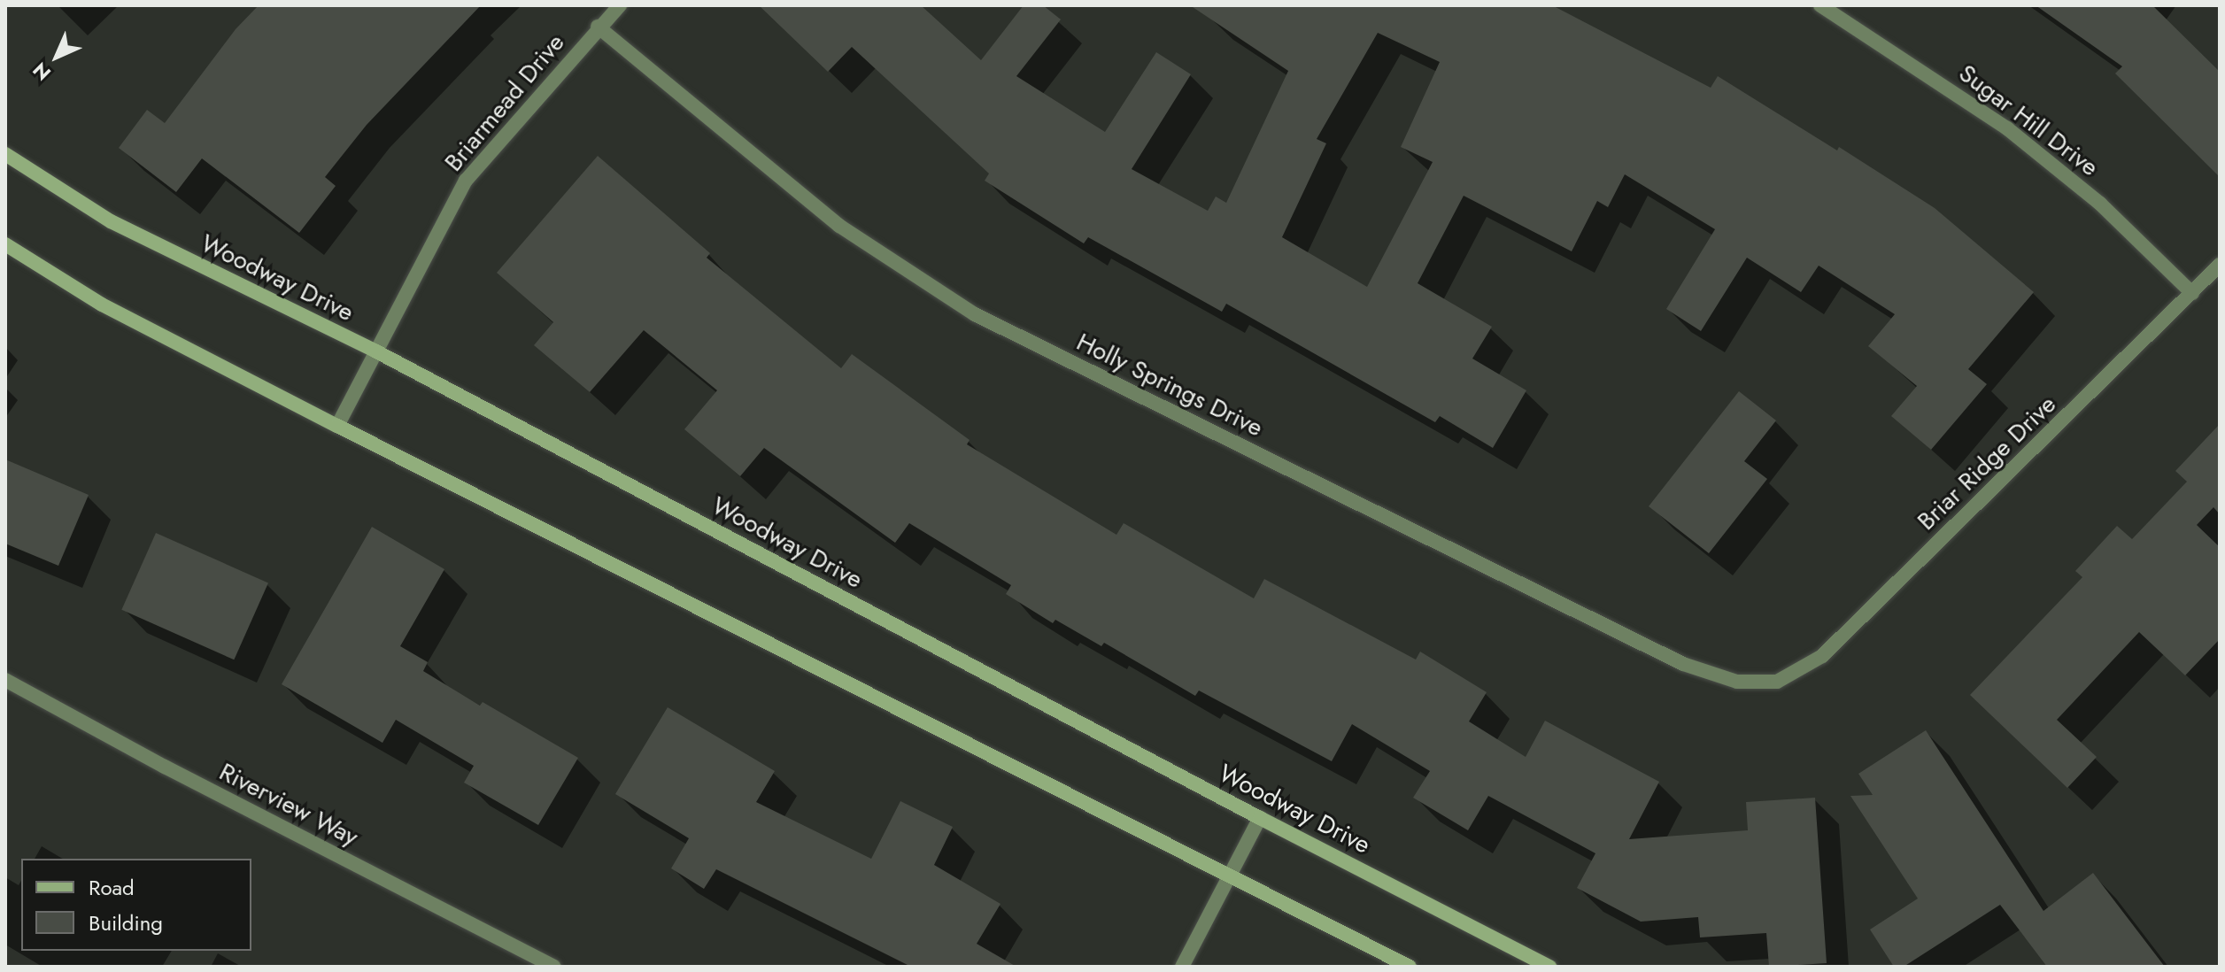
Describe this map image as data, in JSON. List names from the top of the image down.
{
  "streets": {
    "main road": ["Woodway Drive"],
    "street": [
      "Briarmead Drive",
      "Sugar Hill Drive",
      "Holly Springs Drive",
      "Briar Ridge Drive",
      "Riverview Way"
    ]
  },
  "crossings": [
    ["Briarmead Drive", "Woodway Drive"],
    ["Briarmead Drive", "Holly Springs Drive"],
    ["Sugar Hill Drive", "Briar Ridge Drive"],
    ["Holly Springs Drive", "Briar Ridge Drive"]
  ],
  "legend": ["Road", "Building"],
  "north": "bottom left"
}
